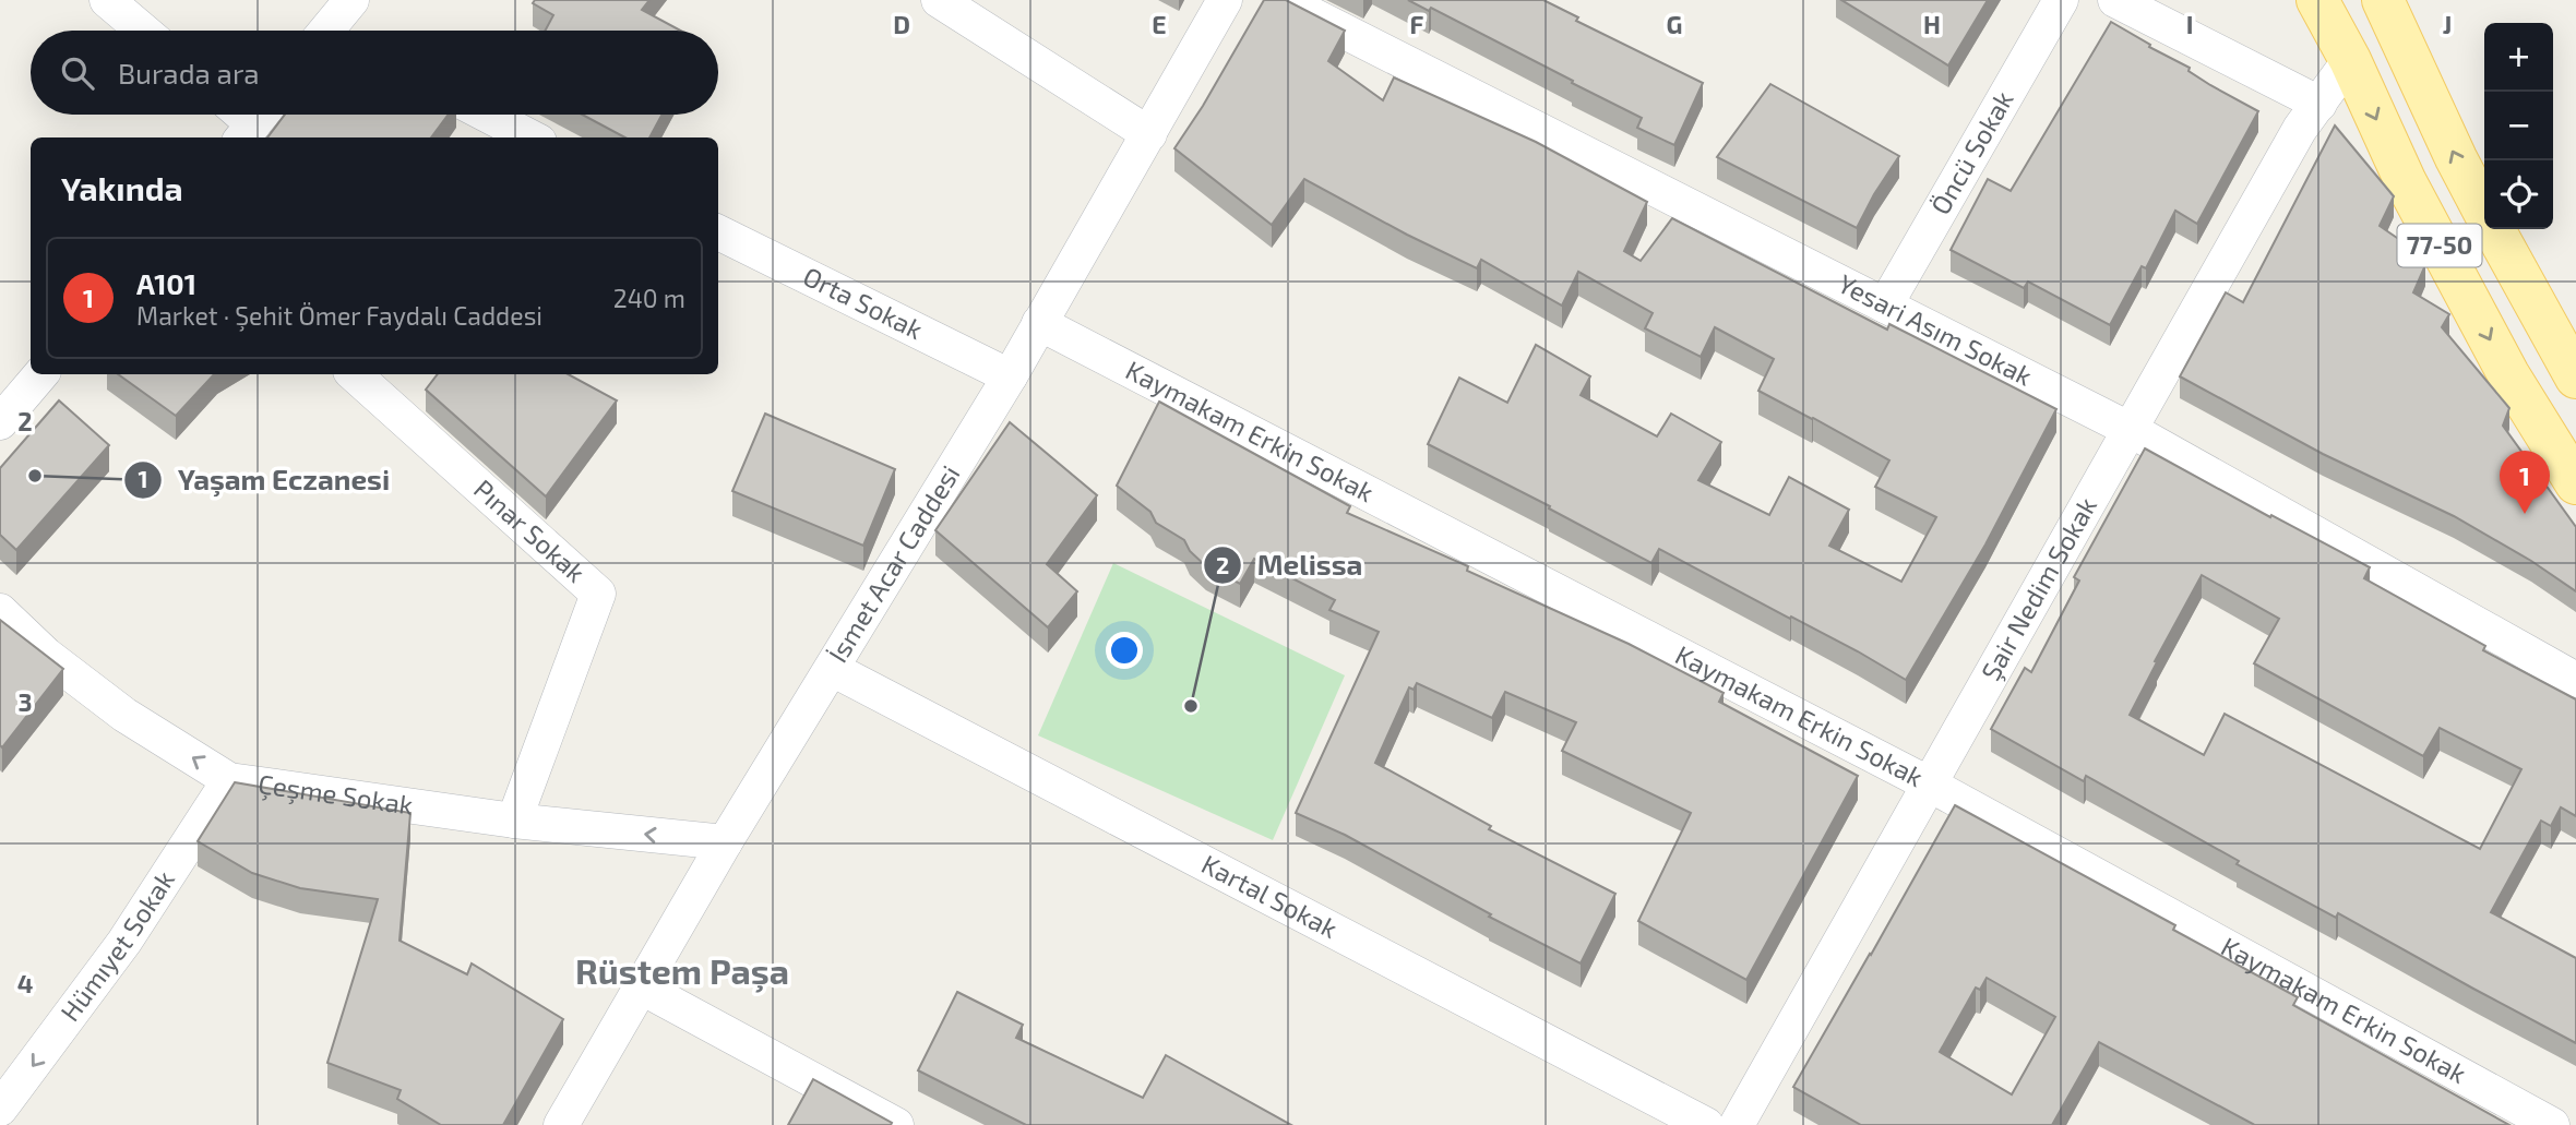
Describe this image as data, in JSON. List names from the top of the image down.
{
  "streets": {
    "main road": ["77-50"],
    "street": [
      "Öncü Sokak",
      "Orta Sokak",
      "Yesari Asım Sokak",
      "Kaymakam Erkin Sokak",
      "Pınar Sokak",
      "İsmet Acar Caddesi",
      "Şair Nedim Sokak",
      "Çeşme Sokak",
      "Kartal Sokak",
      "Hümıyet Sokak"
    ]
  },
  "crossings": [
    ["Öncü Sokak", "Yesari Asım Sokak"],
    ["77-50", "Şair Nedim Sokak"],
    ["Orta Sokak", "İsmet Acar Caddesi"],
    ["Yesari Asım Sokak", "Şair Nedim Sokak"],
    ["Kaymakam Erkin Sokak", "İsmet Acar Caddesi"],
    ["Kaymakam Erkin Sokak", "Şair Nedim Sokak"],
    ["Pınar Sokak", "Çeşme Sokak"],
    ["İsmet Acar Caddesi", "Çeşme Sokak"],
    ["İsmet Acar Caddesi", "Kartal Sokak"],
    ["Çeşme Sokak", "Hümıyet Sokak"]
  ],
  "one_way": ["Çeşme Sokak", "Hümıyet Sokak"],
  "districts": ["Rüstem Paşa"],
  "places": ["Yaşam Eczanesi", "Melissa"],
  "page": {
    "map_buttons": ["+", "−"],
    "search": "Burada ara",
    "heading": "Yakında",
    "list": [
      {
        "mark": "1",
        "name": "A101",
        "note": "Market · Şehit Ömer Faydalı Caddesi",
        "value": "240 m"
      }
    ],
    "pins": "1"
  },
  "grid": {
    "columns": [
      "D",
      "E",
      "F",
      "G",
      "H",
      "I",
      "J"
    ],
    "rows": ["2", "3", "4"]
  }
}
